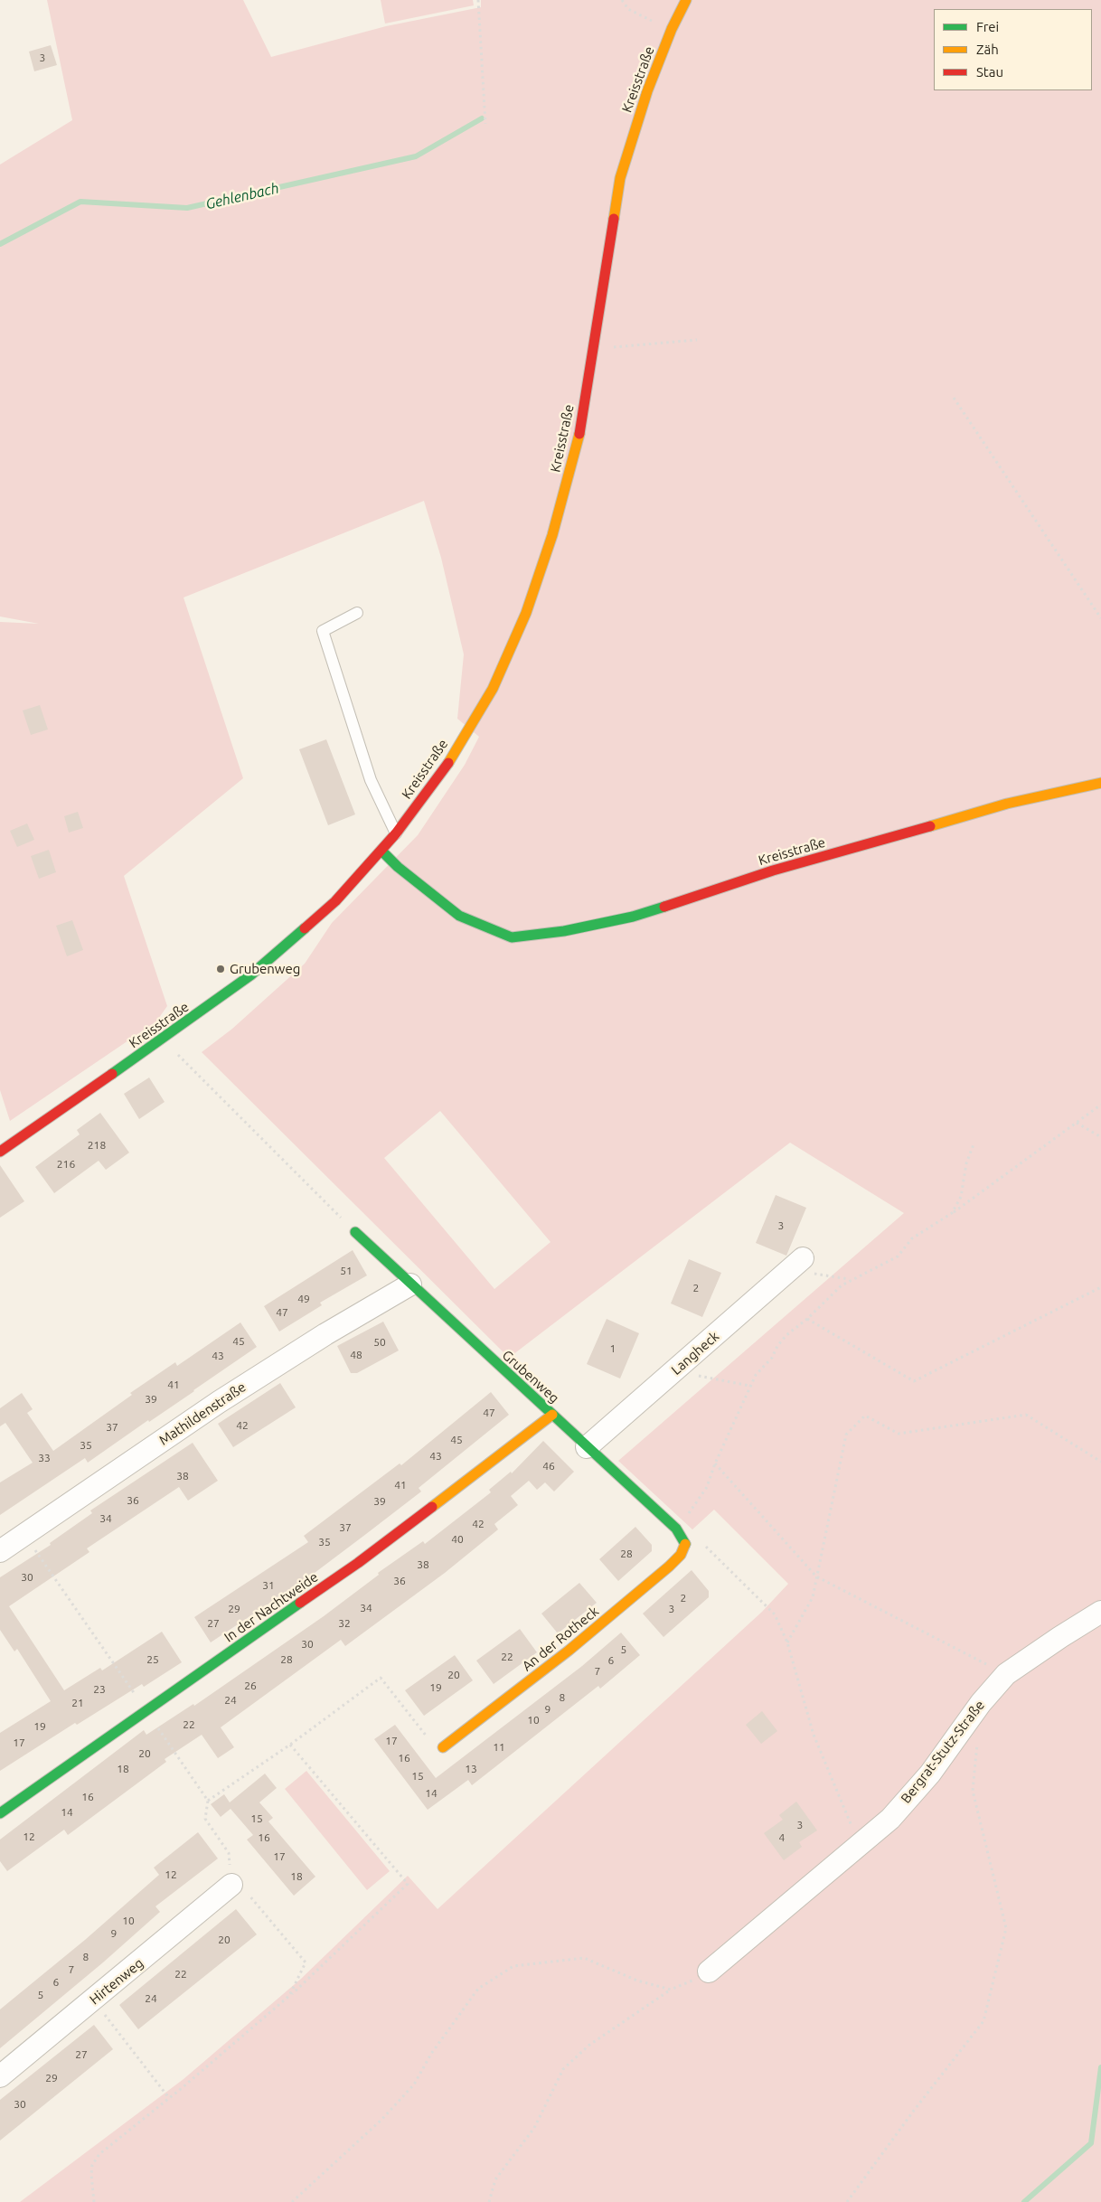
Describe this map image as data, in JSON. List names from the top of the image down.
{
  "streets": {
    "street": [
      "Kreisstraße",
      "Langheck",
      "Grubenweg",
      "Mathildenstraße",
      "In der Nachtweide",
      "An der Rotheck",
      "Bergrat-Stutz-Straße",
      "Hirtenweg"
    ]
  },
  "crossings": [
    ["Langheck", "Grubenweg"],
    ["Grubenweg", "Mathildenstraße"],
    ["Grubenweg", "In der Nachtweide"],
    ["Grubenweg", "An der Rotheck"]
  ],
  "water": ["Gehlenbach"],
  "places": ["Grubenweg"],
  "house_numbers": [
    "3",
    "218",
    "216",
    "3",
    "51",
    "2",
    "49",
    "47",
    "45",
    "50",
    "1",
    "48",
    "43",
    "41",
    "39",
    "47",
    "42",
    "37",
    "45",
    "35",
    "43",
    "33",
    "46",
    "38",
    "41",
    "36",
    "39",
    "34",
    "42",
    "37",
    "40",
    "35",
    "28",
    "38",
    "30",
    "36",
    "31",
    "2",
    "34",
    "29",
    "3",
    "27",
    "32",
    "30",
    "5",
    "22",
    "25",
    "28",
    "6",
    "7",
    "20",
    "26",
    "19",
    "23",
    "8",
    "24",
    "21",
    "9",
    "10",
    "22",
    "19",
    "17",
    "17",
    "11",
    "20",
    "16",
    "18",
    "13",
    "15",
    "14",
    "16",
    "14",
    "15",
    "3",
    "12",
    "16",
    "4",
    "17",
    "12",
    "18",
    "10",
    "9",
    "20",
    "8",
    "7",
    "22",
    "6",
    "5",
    "24",
    "27",
    "29",
    "30"
  ],
  "legend": ["Frei", "Zäh", "Stau"]
}
